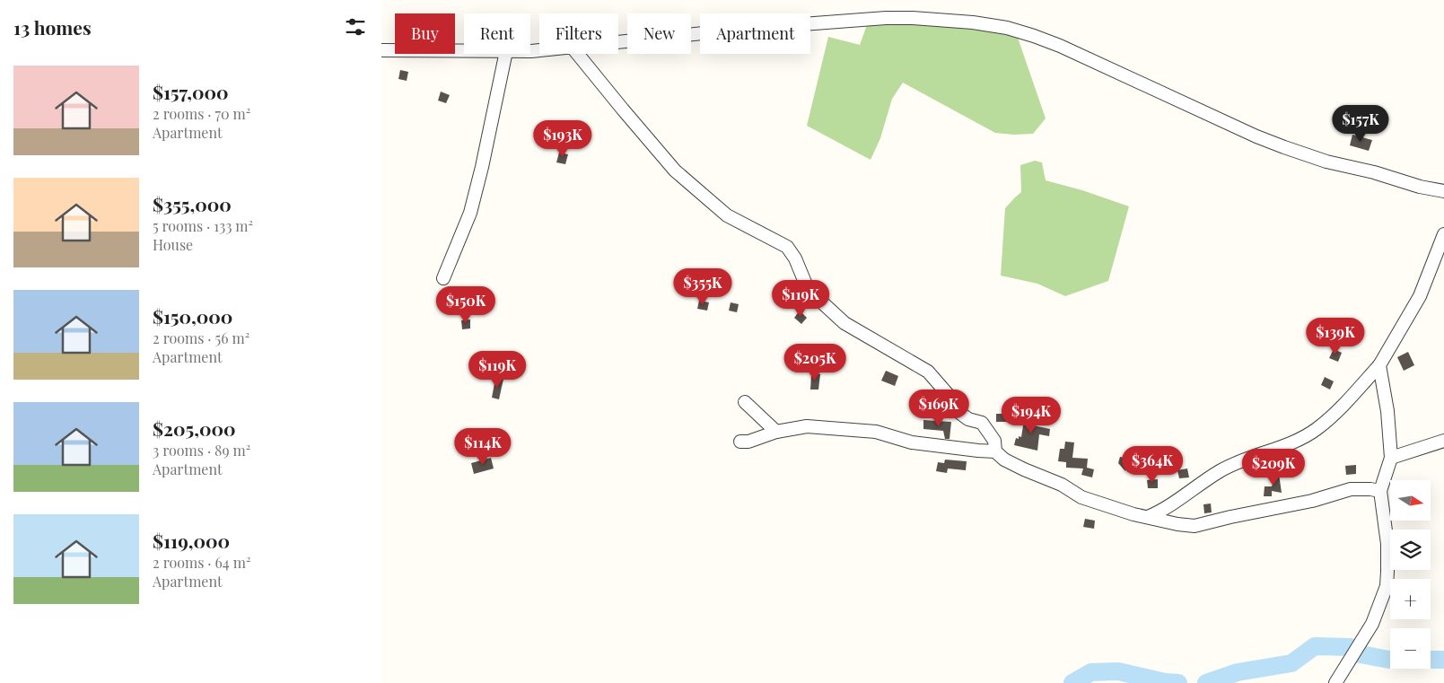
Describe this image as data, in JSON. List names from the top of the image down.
{
  "north": "right",
  "page": {
    "heading": "13 homes",
    "chip": [
      "Buy",
      "Rent",
      "Filters",
      "New",
      "Apartment"
    ],
    "list": [
      {
        "name": "$157,000",
        "note": "2 rooms · 70 m² · Apartment"
      },
      {
        "name": "$355,000",
        "note": "5 rooms · 133 m² · House"
      },
      {
        "name": "$150,000",
        "note": "2 rooms · 56 m² · Apartment"
      },
      {
        "name": "$205,000",
        "note": "3 rooms · 89 m² · Apartment"
      },
      {
        "name": "$119,000",
        "note": "2 rooms · 64 m² · Apartment"
      }
    ],
    "price": [
      "$157K",
      "$193K",
      "$355K",
      "$119K",
      "$150K",
      "$139K",
      "$205K",
      "$119K",
      "$169K",
      "$194K",
      "$114K",
      "$364K",
      "$209K"
    ],
    "map_buttons": ["+", "−"]
  }
}
